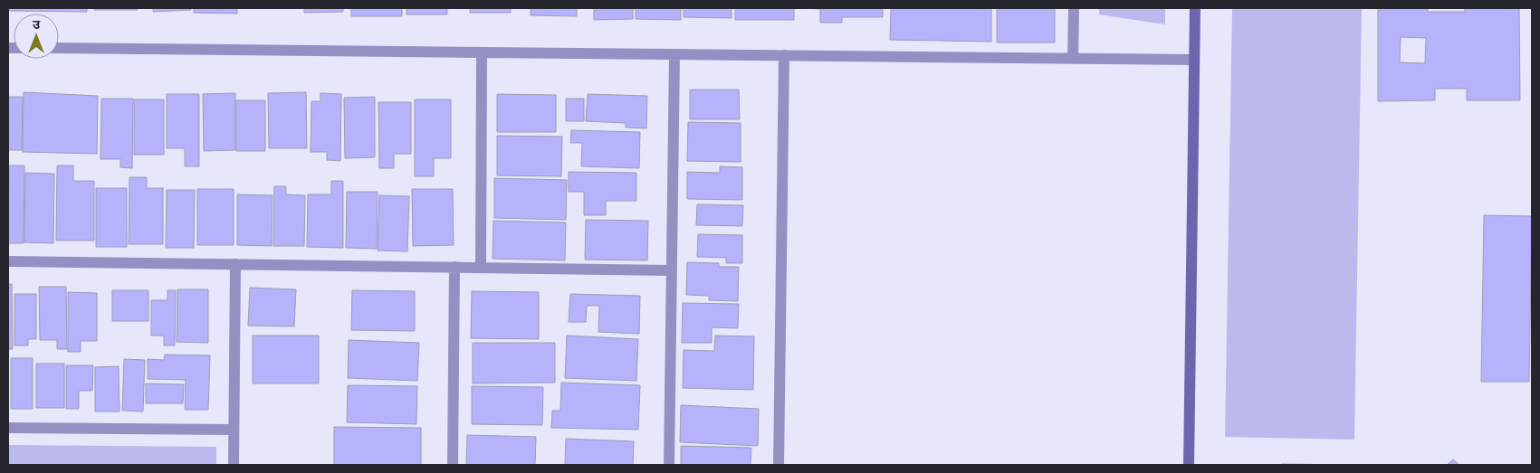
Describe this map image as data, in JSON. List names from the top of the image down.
{
  "north": "top"
}
